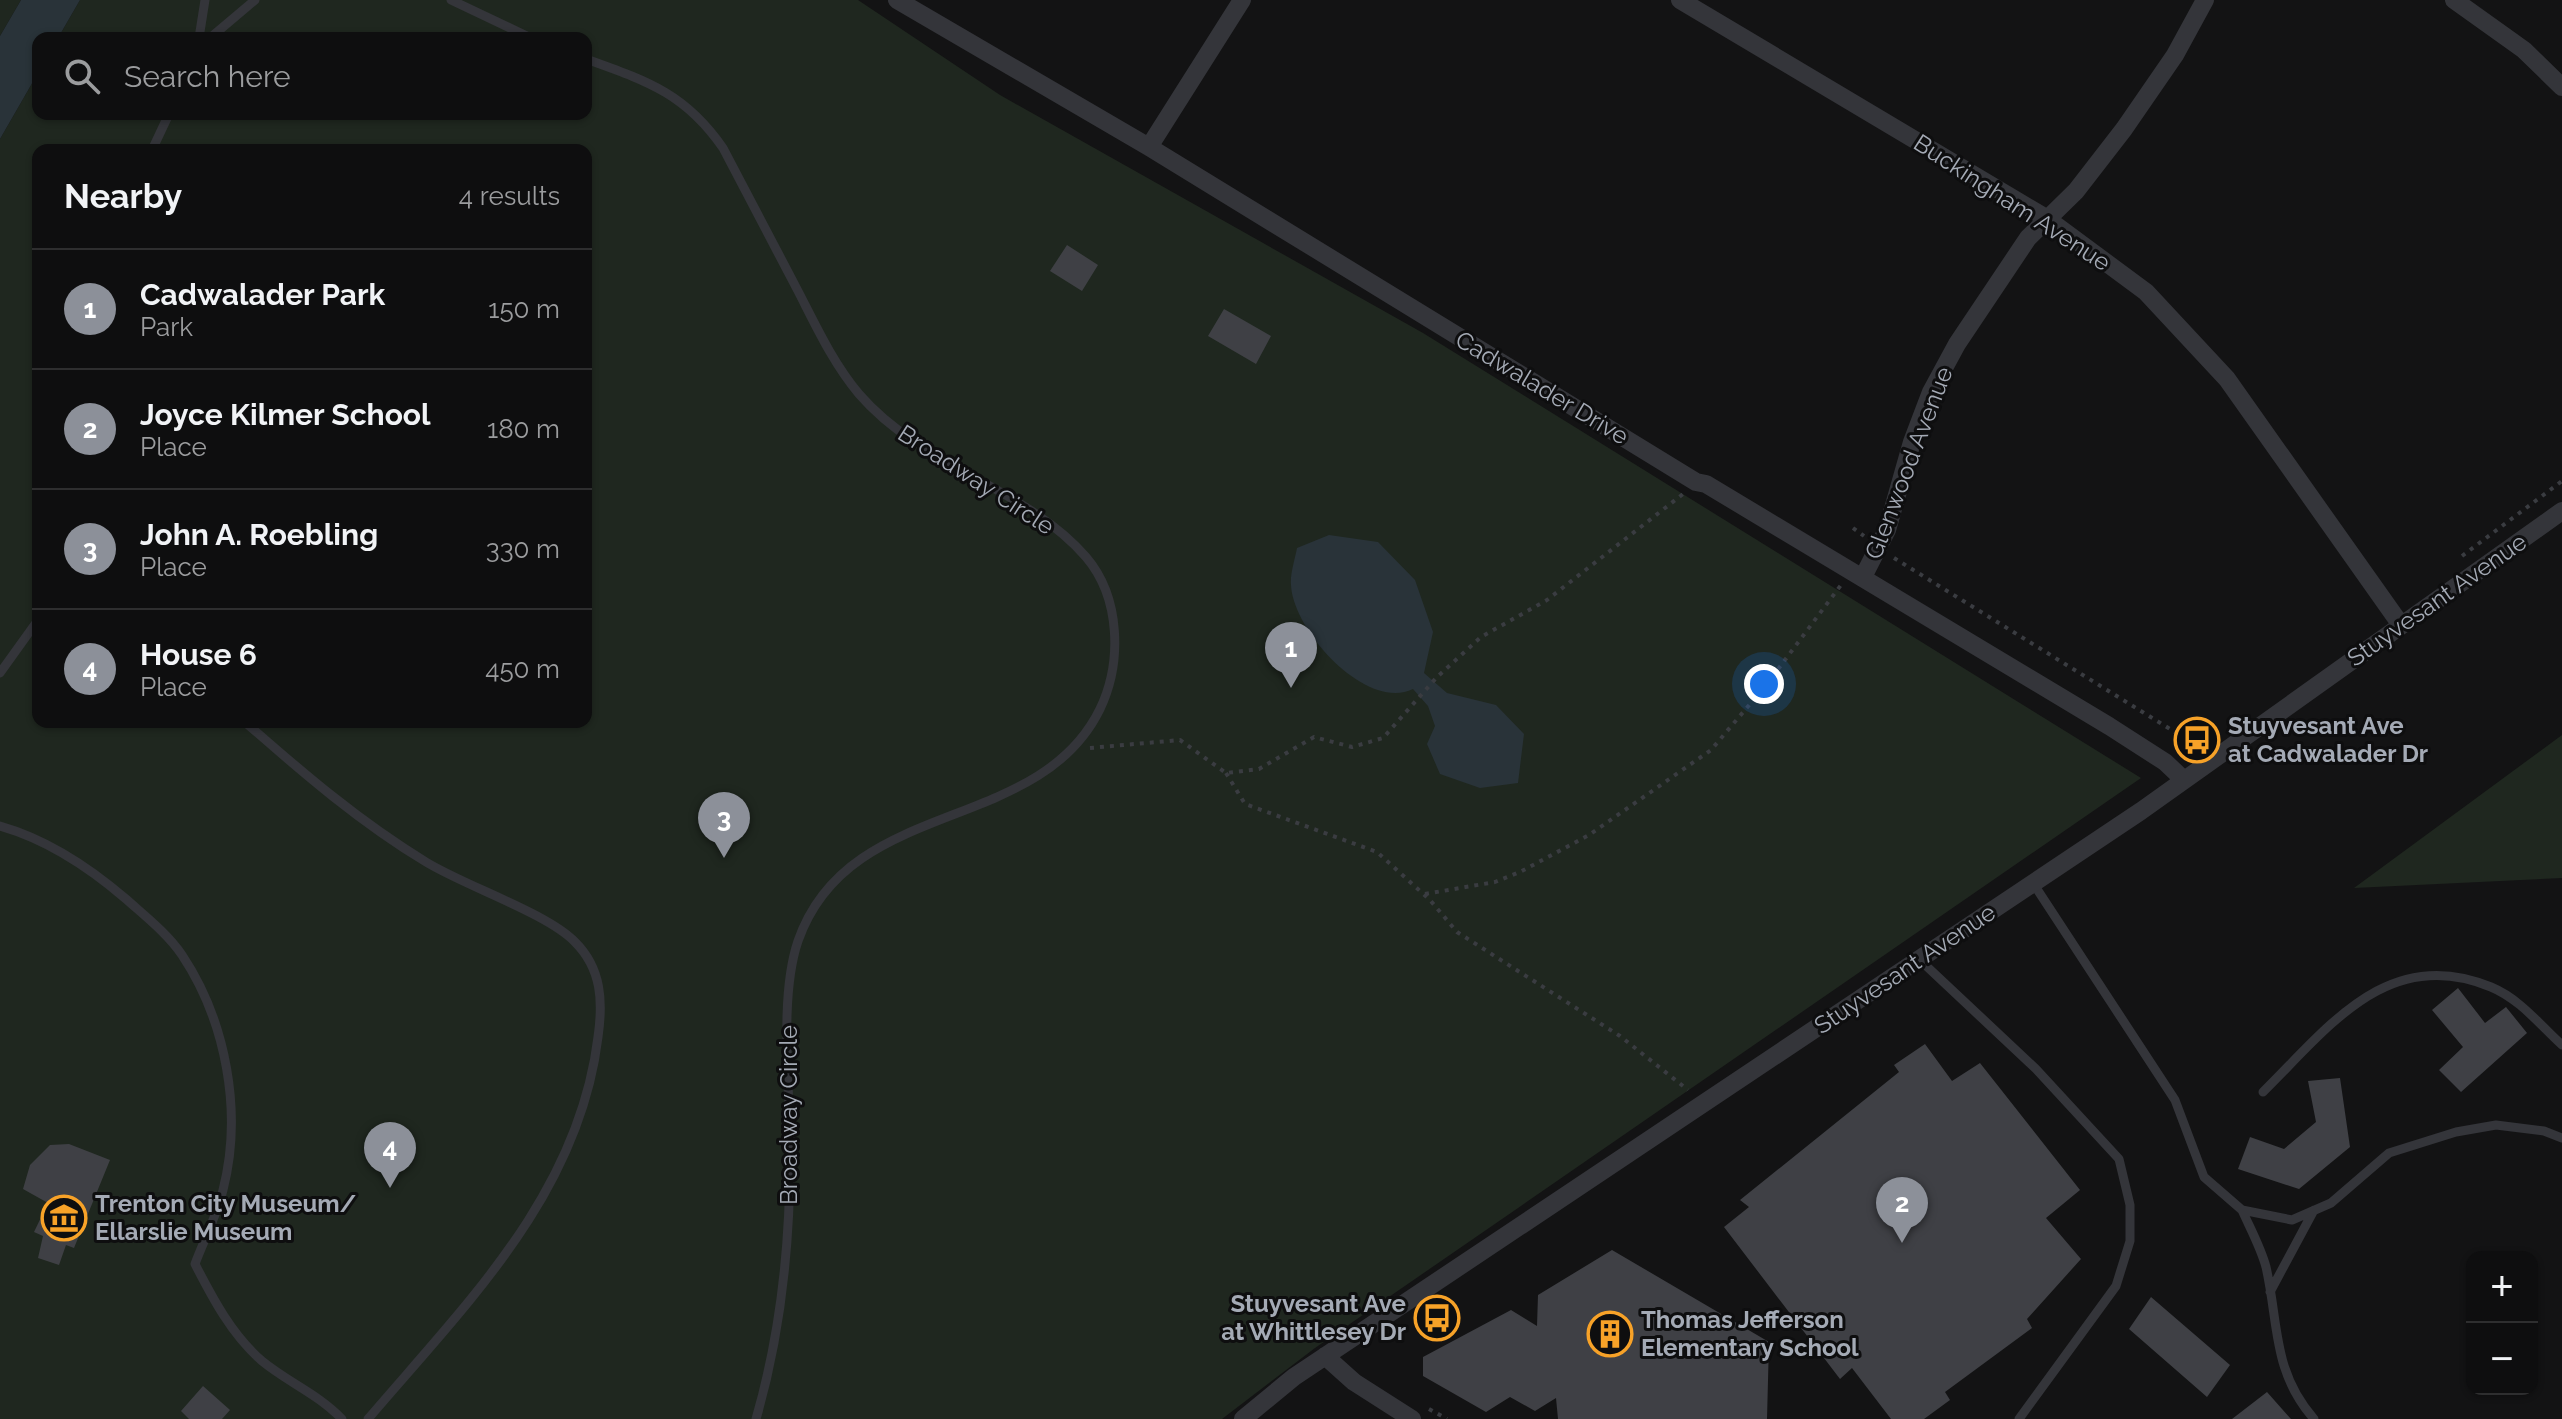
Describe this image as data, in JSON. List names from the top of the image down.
{
  "streets": {
    "street": [
      "Buckingham Avenue",
      "Cadwalader Drive",
      "Glenwood Avenue",
      "Stuyvesant Avenue"
    ],
    "lane": ["Broadway Circle"]
  },
  "crossings": [
    ["Buckingham Avenue", "Glenwood Avenue"],
    ["Buckingham Avenue", "Stuyvesant Avenue"],
    ["Cadwalader Drive", "Glenwood Avenue"],
    ["Cadwalader Drive", "Stuyvesant Avenue"]
  ],
  "places": {
    "bus stop": ["Stuyvesant Ave at Cadwalader Dr", "Stuyvesant Ave at Whittlesey Dr"],
    "museum": ["Trenton City Museum/ Ellarslie Museum"],
    "building": ["Thomas Jefferson Elementary School"]
  },
  "page": {
    "search": "Search here",
    "heading": ["Nearby", "4 results"],
    "list": [
      {
        "mark": "1",
        "name": "Cadwalader Park",
        "note": "Park",
        "value": "150 m"
      },
      {
        "mark": "2",
        "name": "Joyce Kilmer School",
        "note": "Place",
        "value": "180 m"
      },
      {
        "mark": "3",
        "name": "John A. Roebling",
        "note": "Place",
        "value": "330 m"
      },
      {
        "mark": "4",
        "name": "House 6",
        "note": "Place",
        "value": "450 m"
      }
    ],
    "pins": [
      "1",
      "3",
      "4",
      "2"
    ],
    "map_buttons": ["+", "−"]
  }
}
